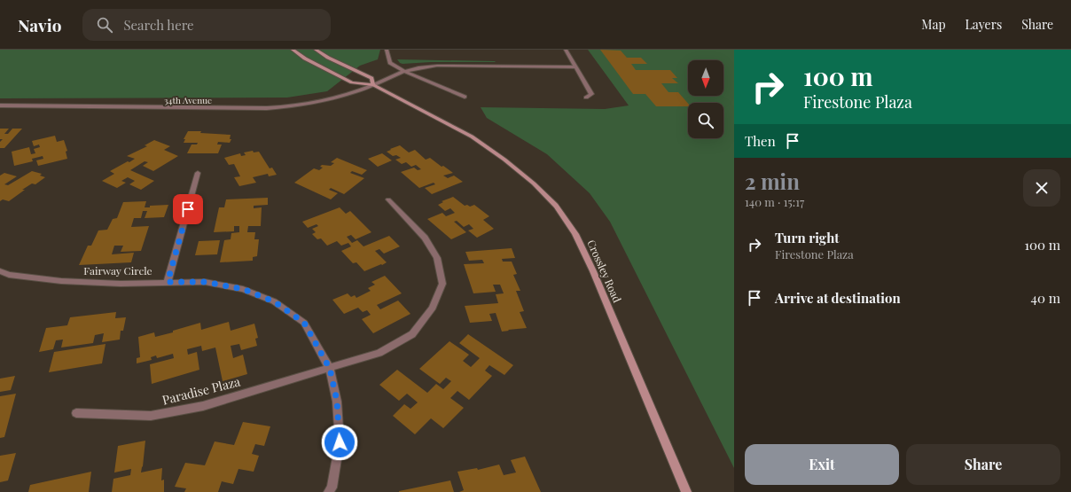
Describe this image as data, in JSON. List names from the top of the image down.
{
  "streets": {
    "street": [
      "34th Avenue",
      "Fairway Circle",
      "Crossley Road",
      "Paradise Plaza"
    ]
  },
  "crossings": [
    ["34th Avenue", "Crossley Road"],
    ["Fairway Circle", "Paradise Plaza"]
  ],
  "north": "bottom",
  "page": {
    "header": "Navio",
    "search": "Search here",
    "nav": ["Map", "Layers", "Share"],
    "turn": ["100 m", "Firestone Plaza"],
    "then": "Then",
    "heading": ["2 min", "140 m · 15:17"],
    "list": [
      {
        "name": "Turn right",
        "note": "Firestone Plaza",
        "value": "100 m"
      },
      {
        "name": "Arrive at destination",
        "value": "40 m"
      }
    ],
    "buttons": ["Exit", "Share"]
  }
}
